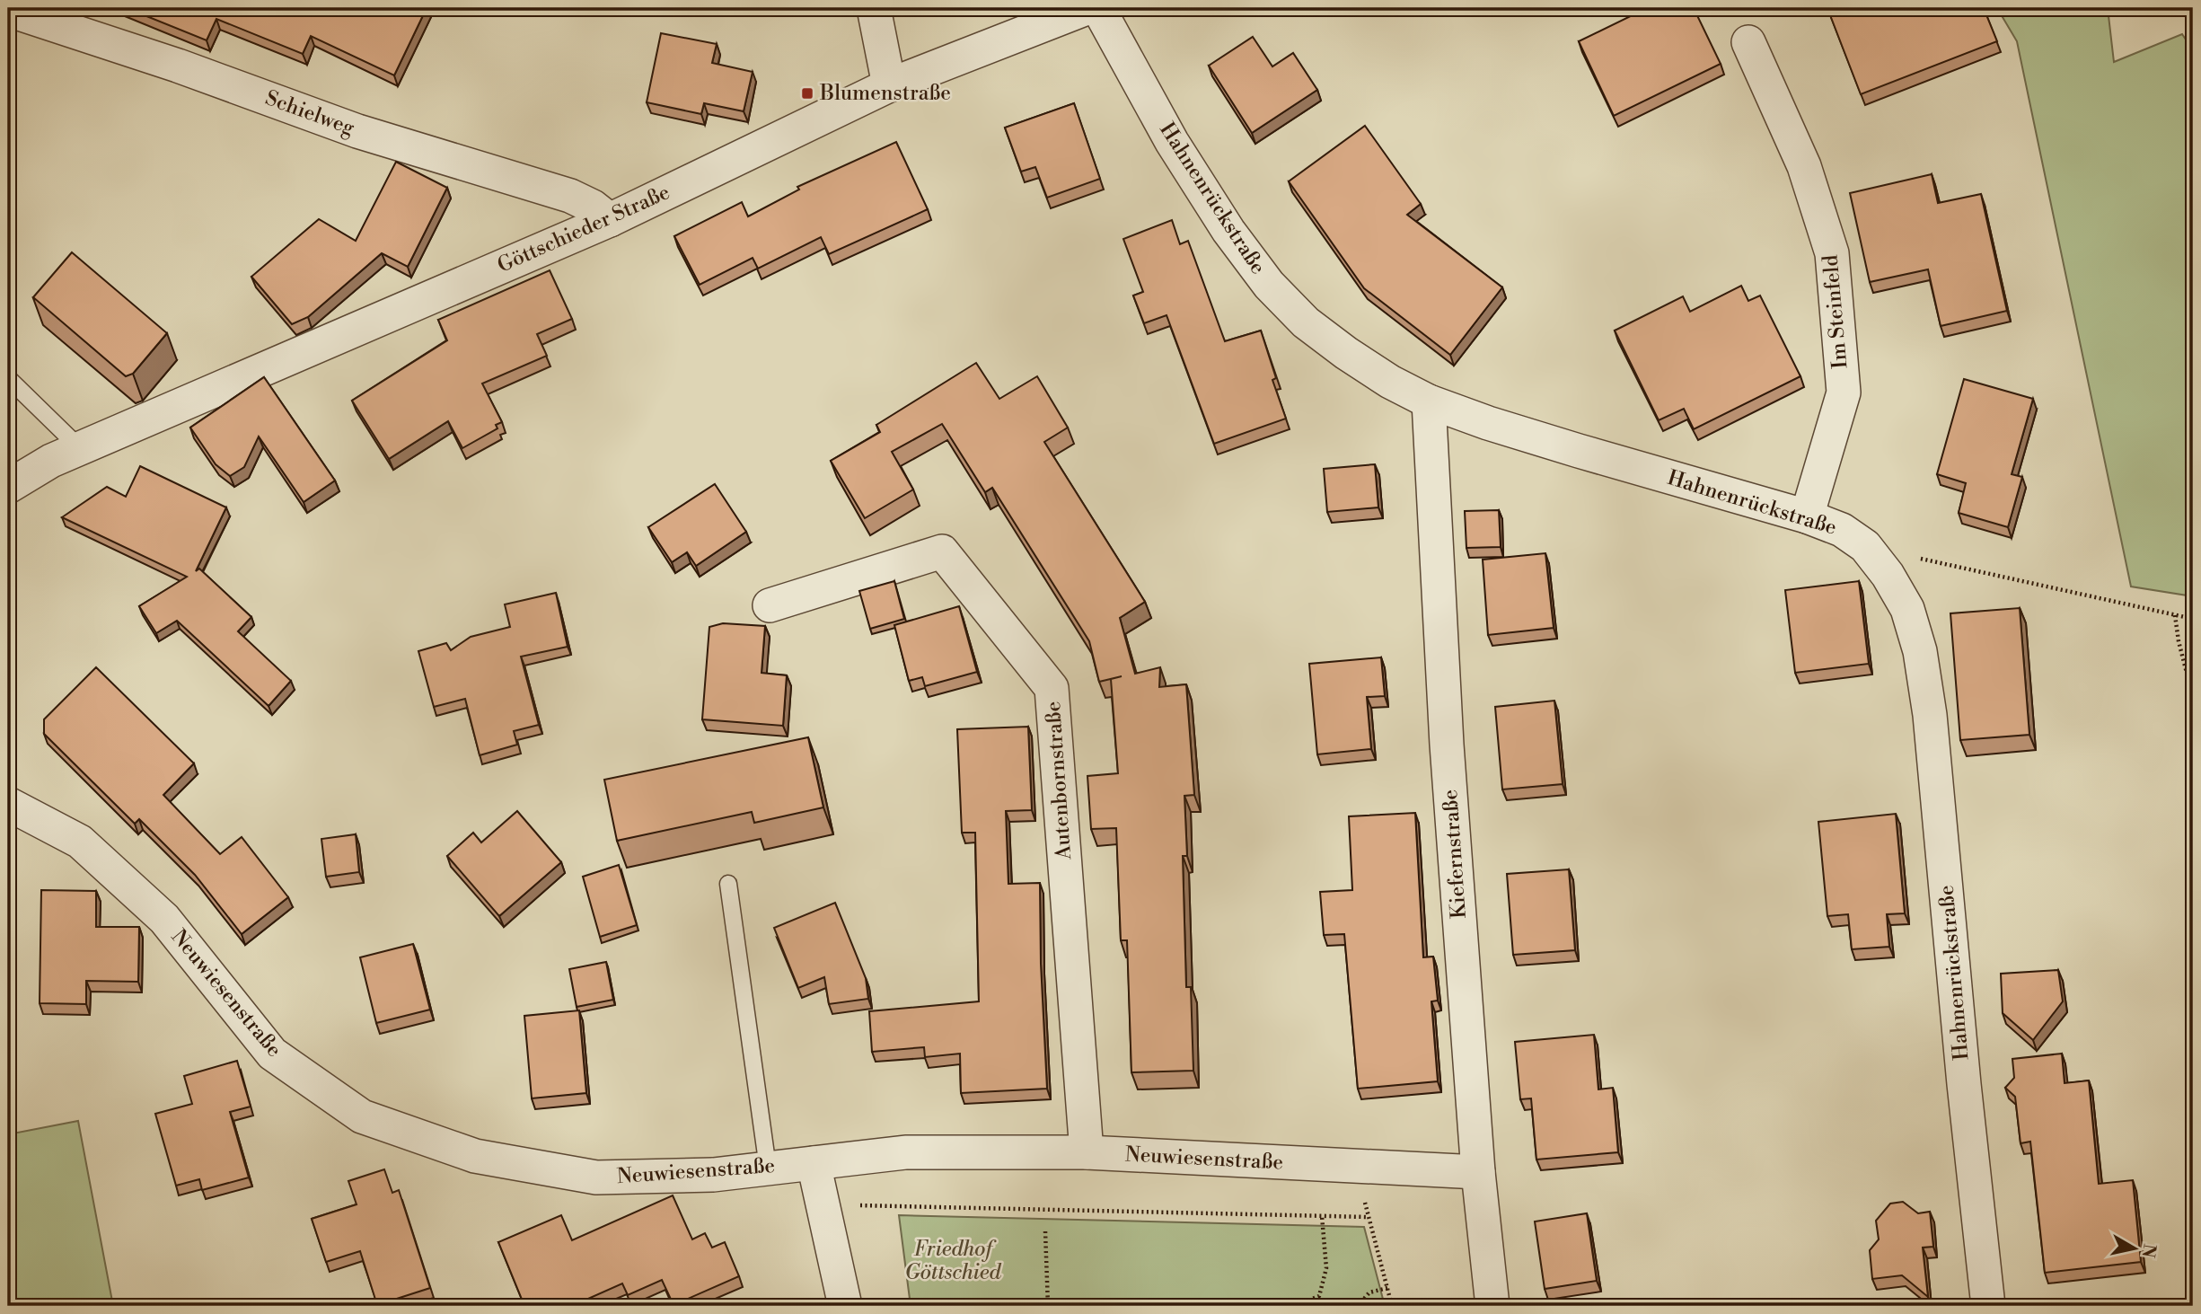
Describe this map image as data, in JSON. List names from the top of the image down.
{
  "streets": {
    "street": [
      "Schielweg",
      "Hahnenrückstraße",
      "Göttschieder Straße",
      "Im Steinfeld",
      "Autenbornstraße",
      "Kiefernstraße",
      "Neuwiesenstraße"
    ]
  },
  "crossings": [
    ["Schielweg", "Göttschieder Straße"],
    ["Hahnenrückstraße", "Im Steinfeld"],
    ["Hahnenrückstraße", "Kiefernstraße"],
    ["Autenbornstraße", "Neuwiesenstraße"],
    ["Kiefernstraße", "Neuwiesenstraße"]
  ],
  "parks": ["Friedhof Göttschied"],
  "places": {
    "transit": ["Blumenstraße"]
  },
  "north": "right"
}
